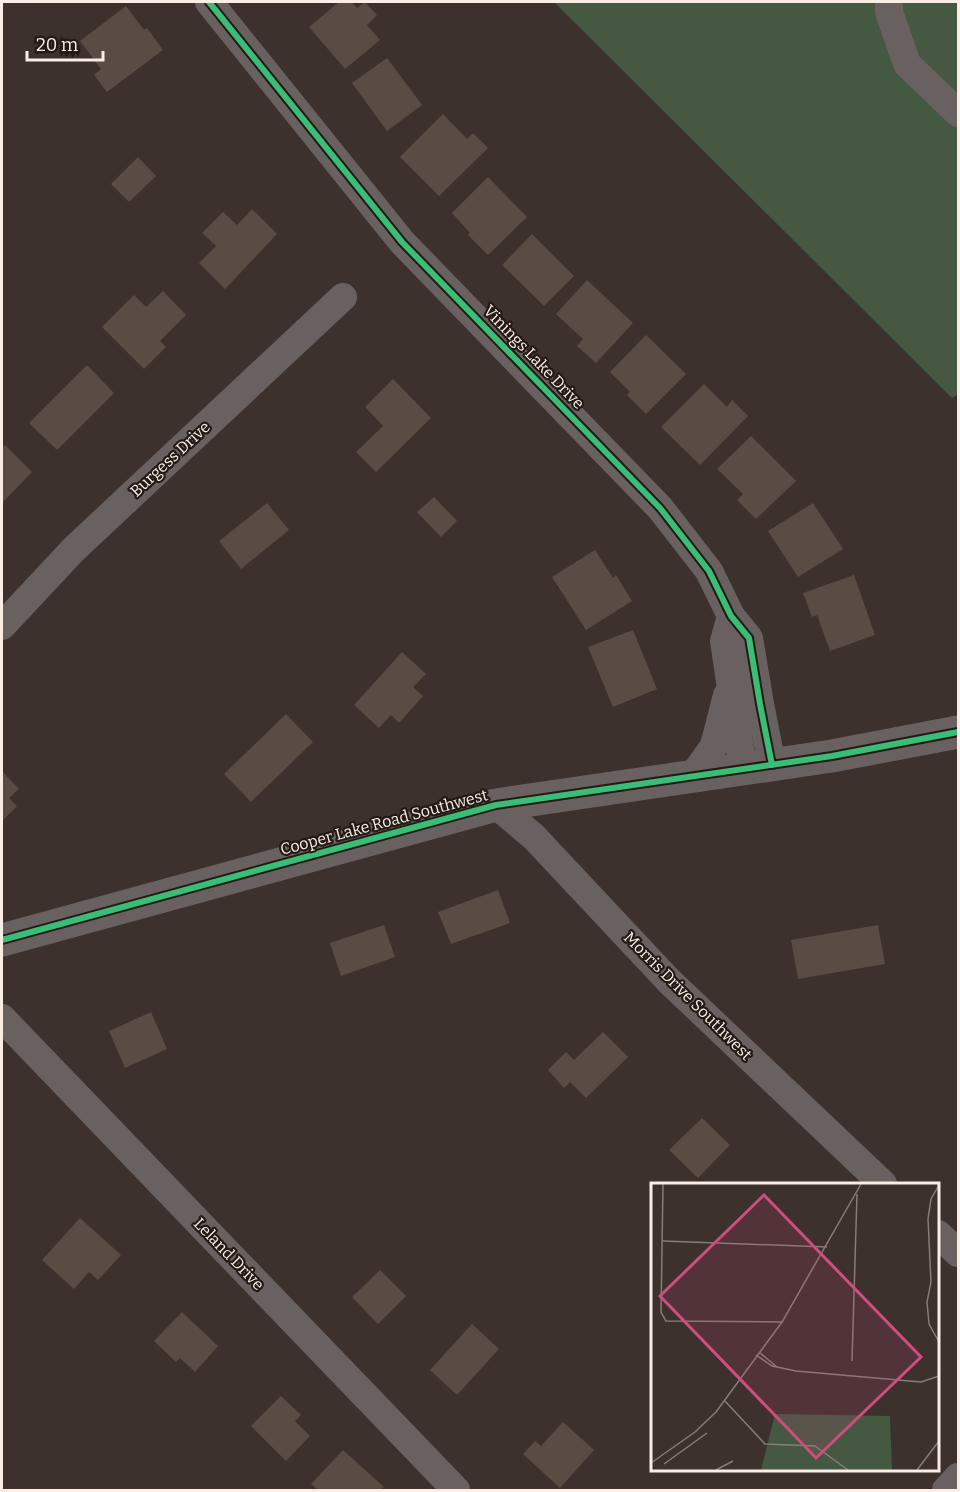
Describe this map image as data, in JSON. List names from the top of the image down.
{
  "streets": {
    "street": [
      "Vinings Lake Drive",
      "Burgess Drive",
      "Cooper Lake Road Southwest",
      "Morris Drive Southwest",
      "Leland Drive"
    ]
  },
  "crossings": [
    ["Vinings Lake Drive", "Cooper Lake Road Southwest"],
    ["Cooper Lake Road Southwest", "Morris Drive Southwest"]
  ],
  "scale_bar": "20 m"
}
